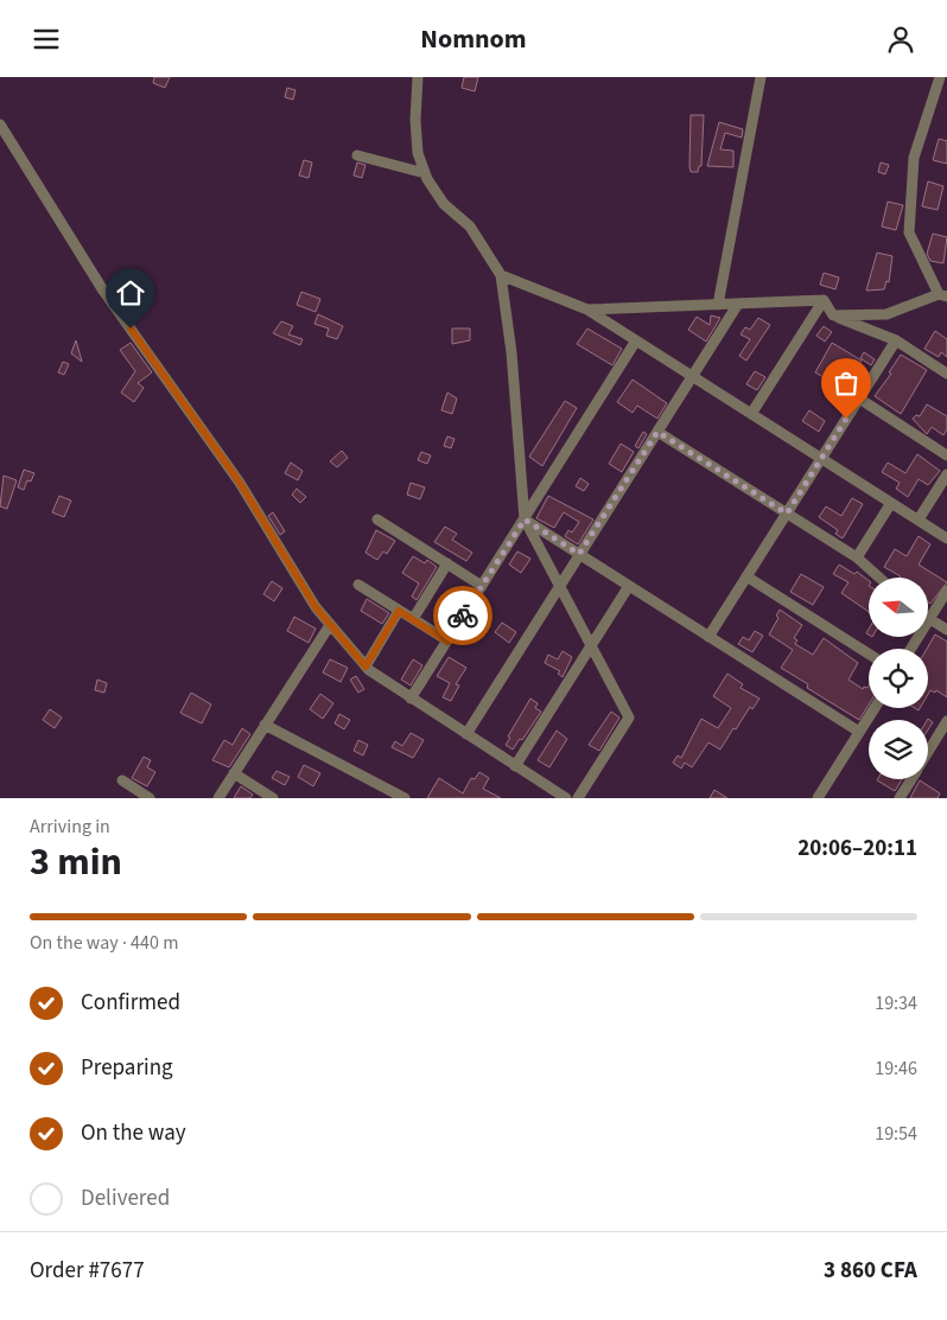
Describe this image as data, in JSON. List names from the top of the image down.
{
  "north": "left",
  "page": {
    "header": "Nomnom",
    "heading": ["3 min", "Arriving in", "20:06–20:11"],
    "panel": ["Order #7677", "3 860 CFA"],
    "bar": "On the way · 440 m",
    "list": [
      ["Confirmed", "19:34"],
      ["Preparing", "19:46"],
      ["On the way", "19:54"],
      "Delivered"
    ]
  }
}
